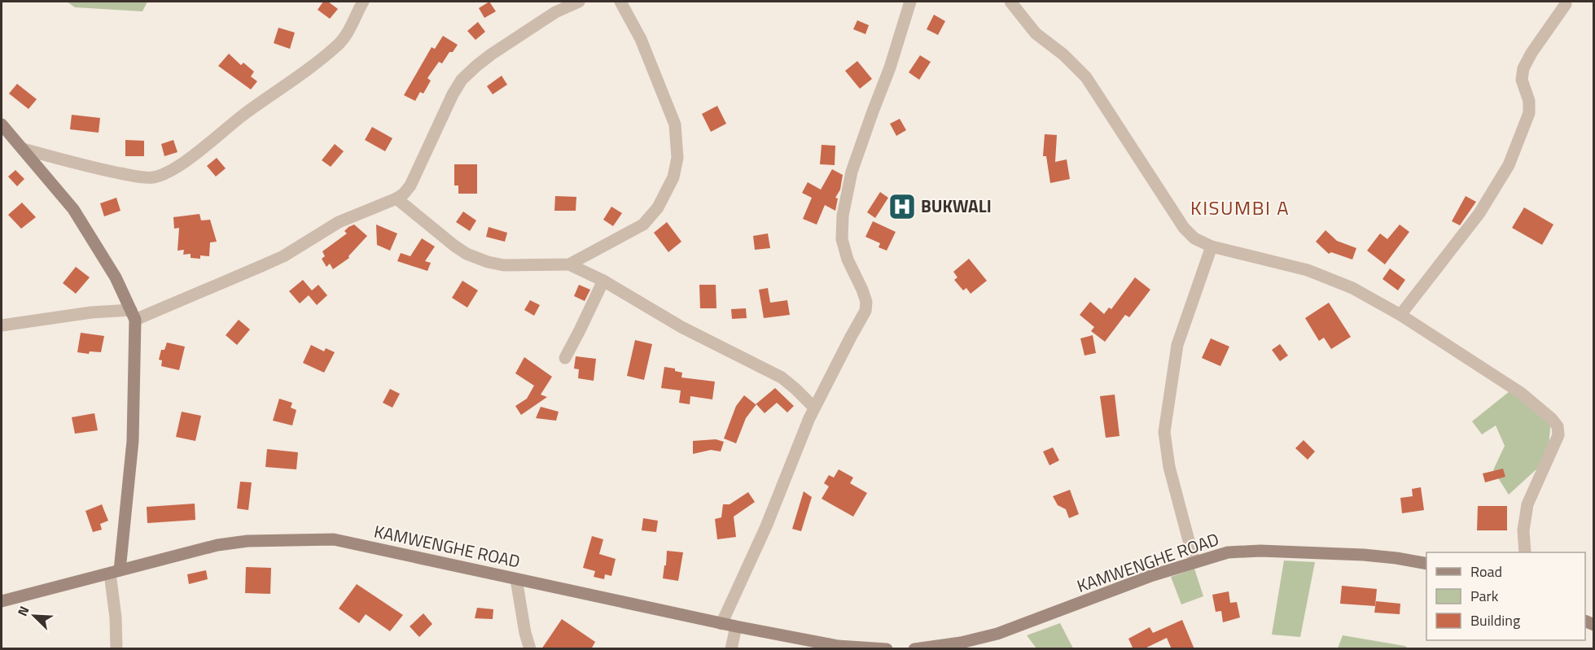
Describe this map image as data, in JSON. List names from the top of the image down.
{
  "streets": {
    "main road": ["KAMWENGHE ROAD"]
  },
  "districts": ["KISUMBI A"],
  "places": {
    "hospital": ["BUKWALI"]
  },
  "legend": ["Road", "Park", "Building"],
  "north": "top left"
}
